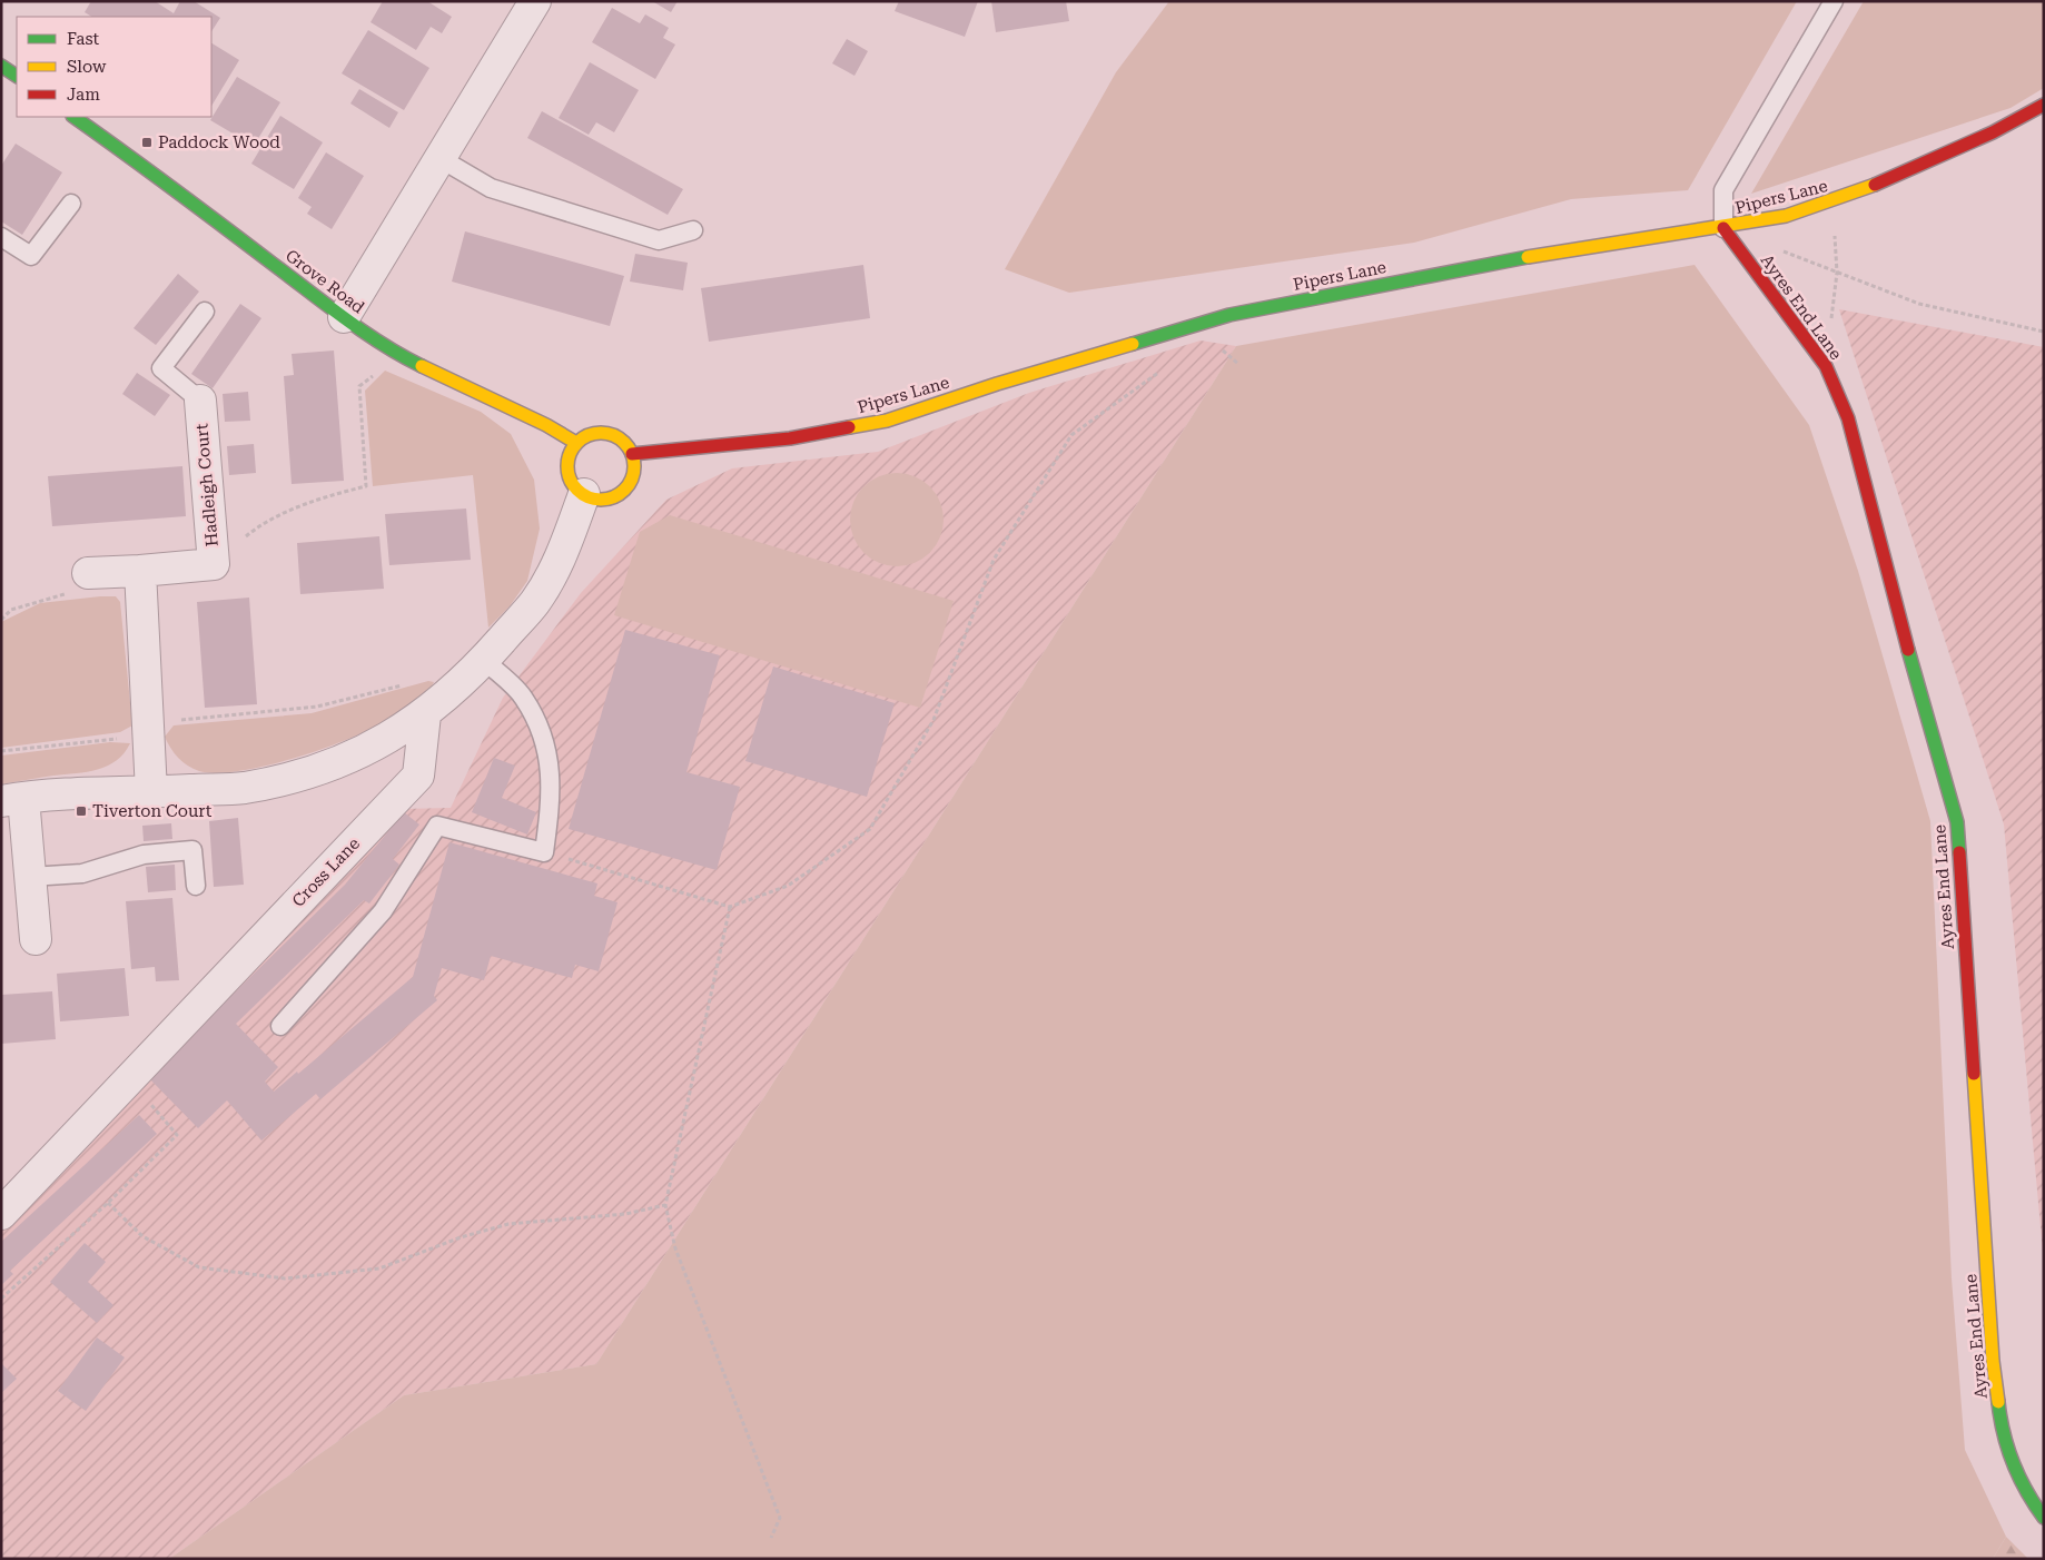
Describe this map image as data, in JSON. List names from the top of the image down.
{
  "streets": {
    "street": [
      "Pipers Lane",
      "Grove Road",
      "Ayres End Lane",
      "Hadleigh Court",
      "Cross Lane"
    ]
  },
  "crossings": [
    ["Pipers Lane", "Grove Road"],
    ["Pipers Lane", "Ayres End Lane"]
  ],
  "places": {
    "transit": ["Paddock Wood", "Tiverton Court"]
  },
  "legend": ["Fast", "Slow", "Jam"]
}
